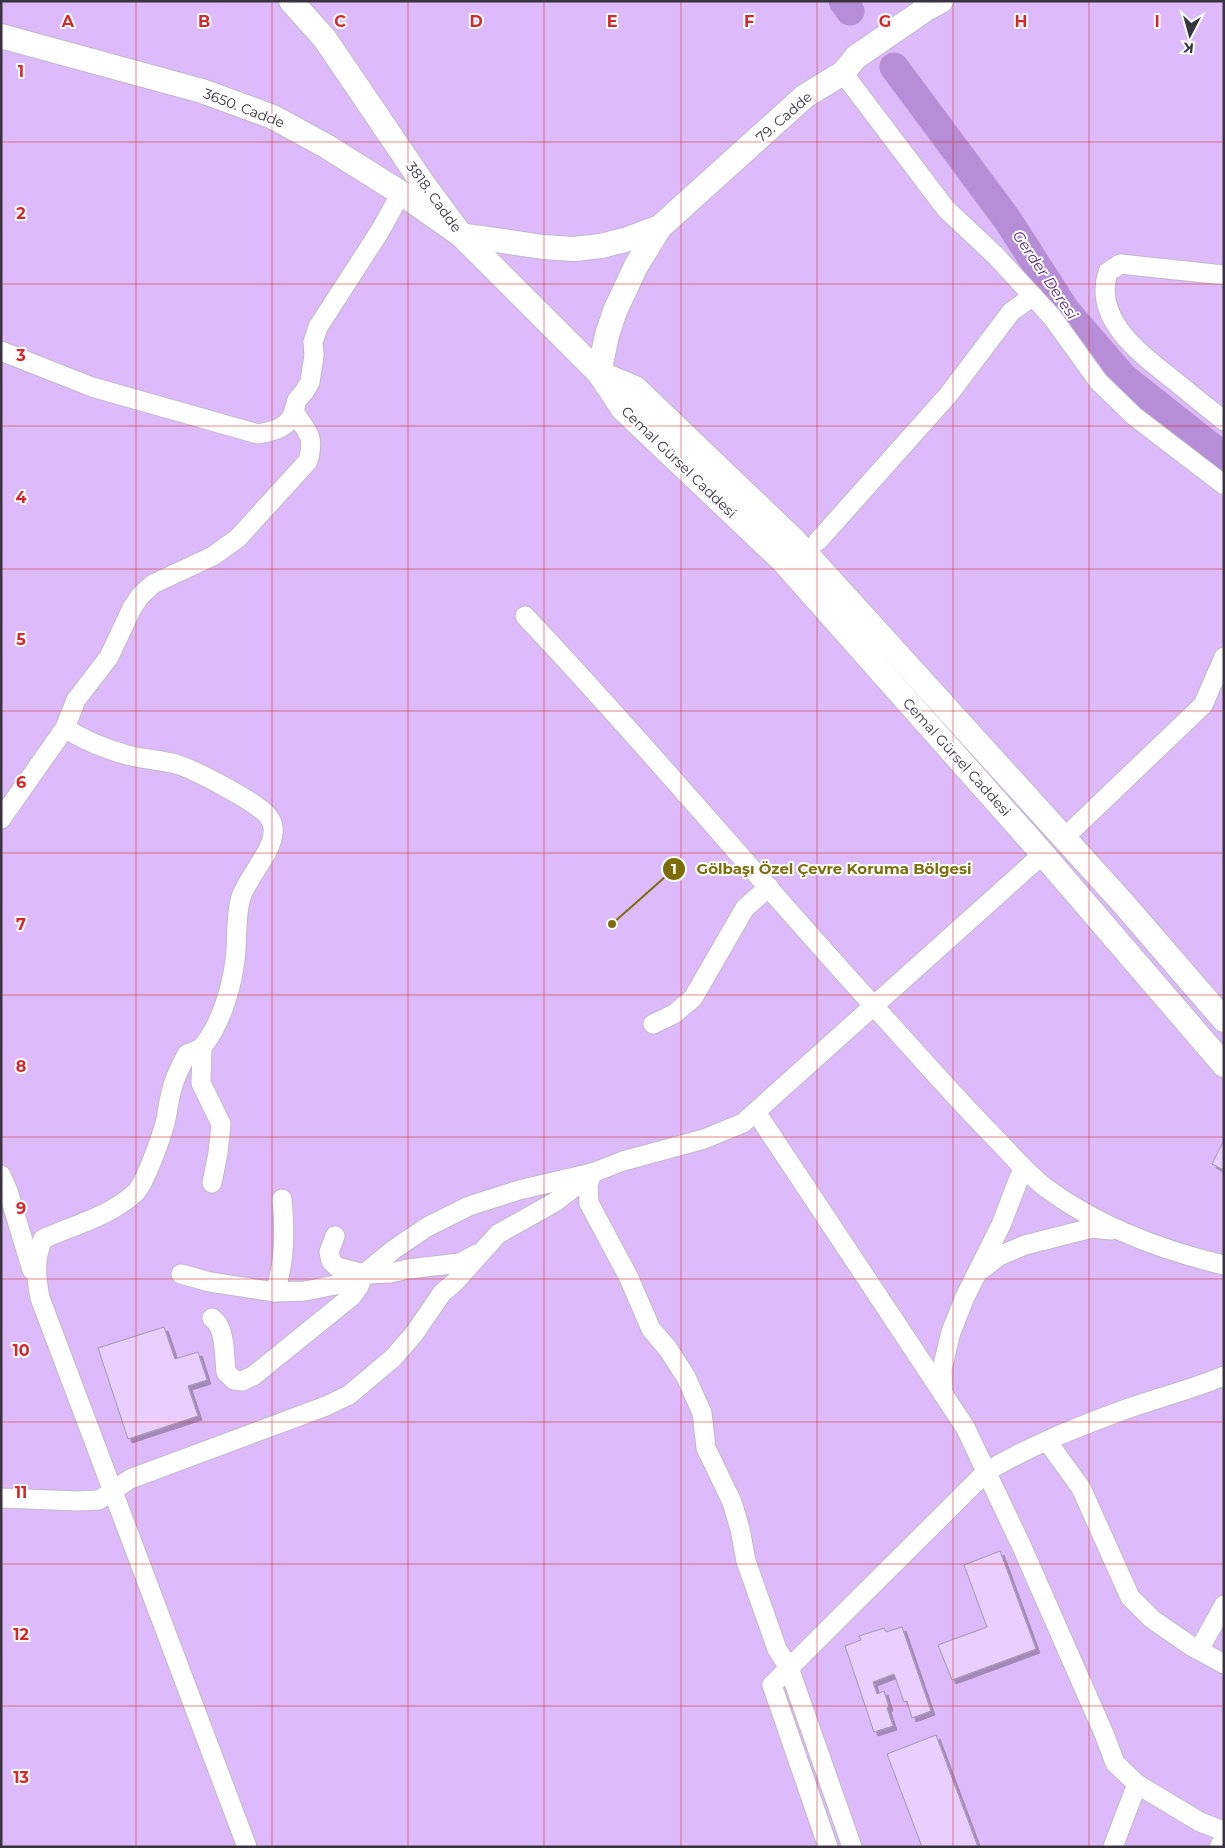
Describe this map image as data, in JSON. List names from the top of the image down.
{
  "streets": {
    "street": [
      "3650. Cadde",
      "79. Cadde",
      "3818. Cadde",
      "Cemal Gürsel Caddesi"
    ]
  },
  "crossings": [
    ["3650. Cadde", "79. Cadde"],
    ["3650. Cadde", "3818. Cadde"],
    ["79. Cadde", "3818. Cadde"],
    ["79. Cadde", "Cemal Gürsel Caddesi"],
    ["3818. Cadde", "Cemal Gürsel Caddesi"]
  ],
  "water": ["Gerder Deresi"],
  "places": ["Gölbaşı Özel Çevre Koruma Bölgesi"],
  "north": "bottom",
  "grid": {
    "columns": [
      "A",
      "B",
      "C",
      "D",
      "E",
      "F",
      "G",
      "H",
      "I"
    ],
    "rows": [
      "1",
      "2",
      "3",
      "4",
      "5",
      "6",
      "7",
      "8",
      "9",
      "10",
      "11",
      "12",
      "13"
    ]
  }
}
